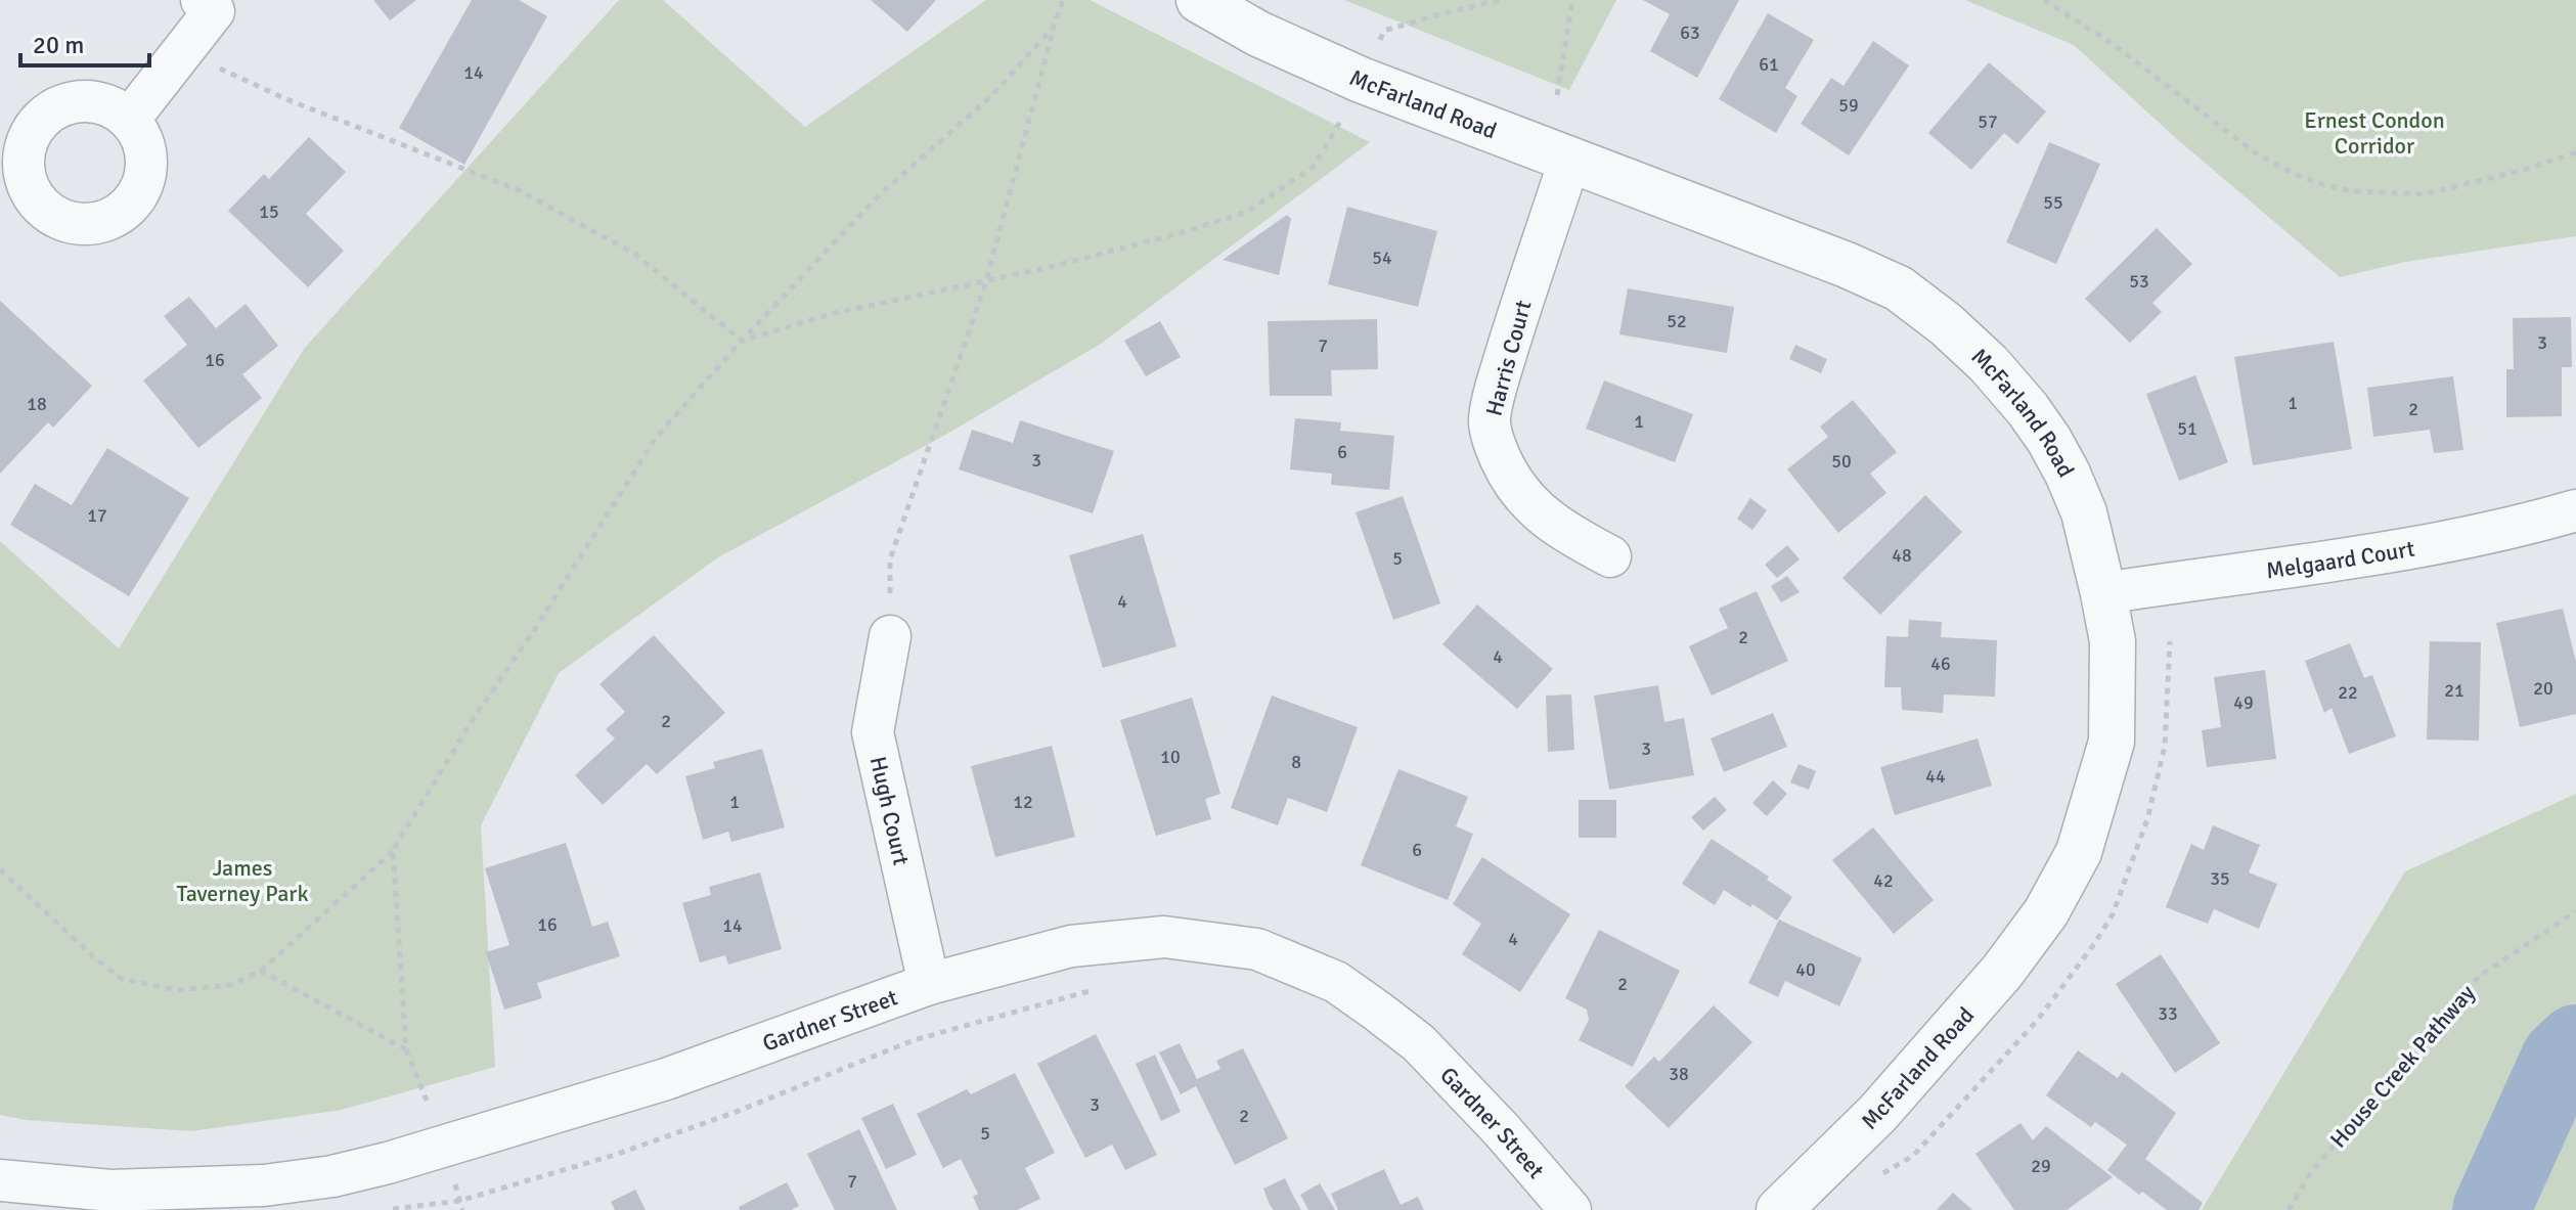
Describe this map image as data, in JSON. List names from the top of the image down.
{
  "streets": {
    "street": [
      "McFarland Road",
      "Harris Court",
      "Melgaard Court",
      "Hugh Court",
      "Gardner Street"
    ],
    "path": ["House Creek Pathway"]
  },
  "crossings": [
    ["McFarland Road", "Harris Court"],
    ["McFarland Road", "Melgaard Court"],
    ["Hugh Court", "Gardner Street"]
  ],
  "parks": ["Ernest Condon Corridor", "James Taverney Park"],
  "house_numbers": [
    "63",
    "61",
    "14",
    "59",
    "57",
    "55",
    "15",
    "54",
    "53",
    "52",
    "3",
    "7",
    "16",
    "1",
    "18",
    "2",
    "1",
    "51",
    "6",
    "3",
    "50",
    "17",
    "48",
    "5",
    "4",
    "2",
    "4",
    "46",
    "20",
    "21",
    "22",
    "49",
    "2",
    "3",
    "10",
    "8",
    "44",
    "1",
    "12",
    "6",
    "35",
    "42",
    "16",
    "14",
    "4",
    "40",
    "2",
    "33",
    "38",
    "3",
    "2",
    "5",
    "29",
    "7"
  ],
  "scale_bar": "20 m"
}
